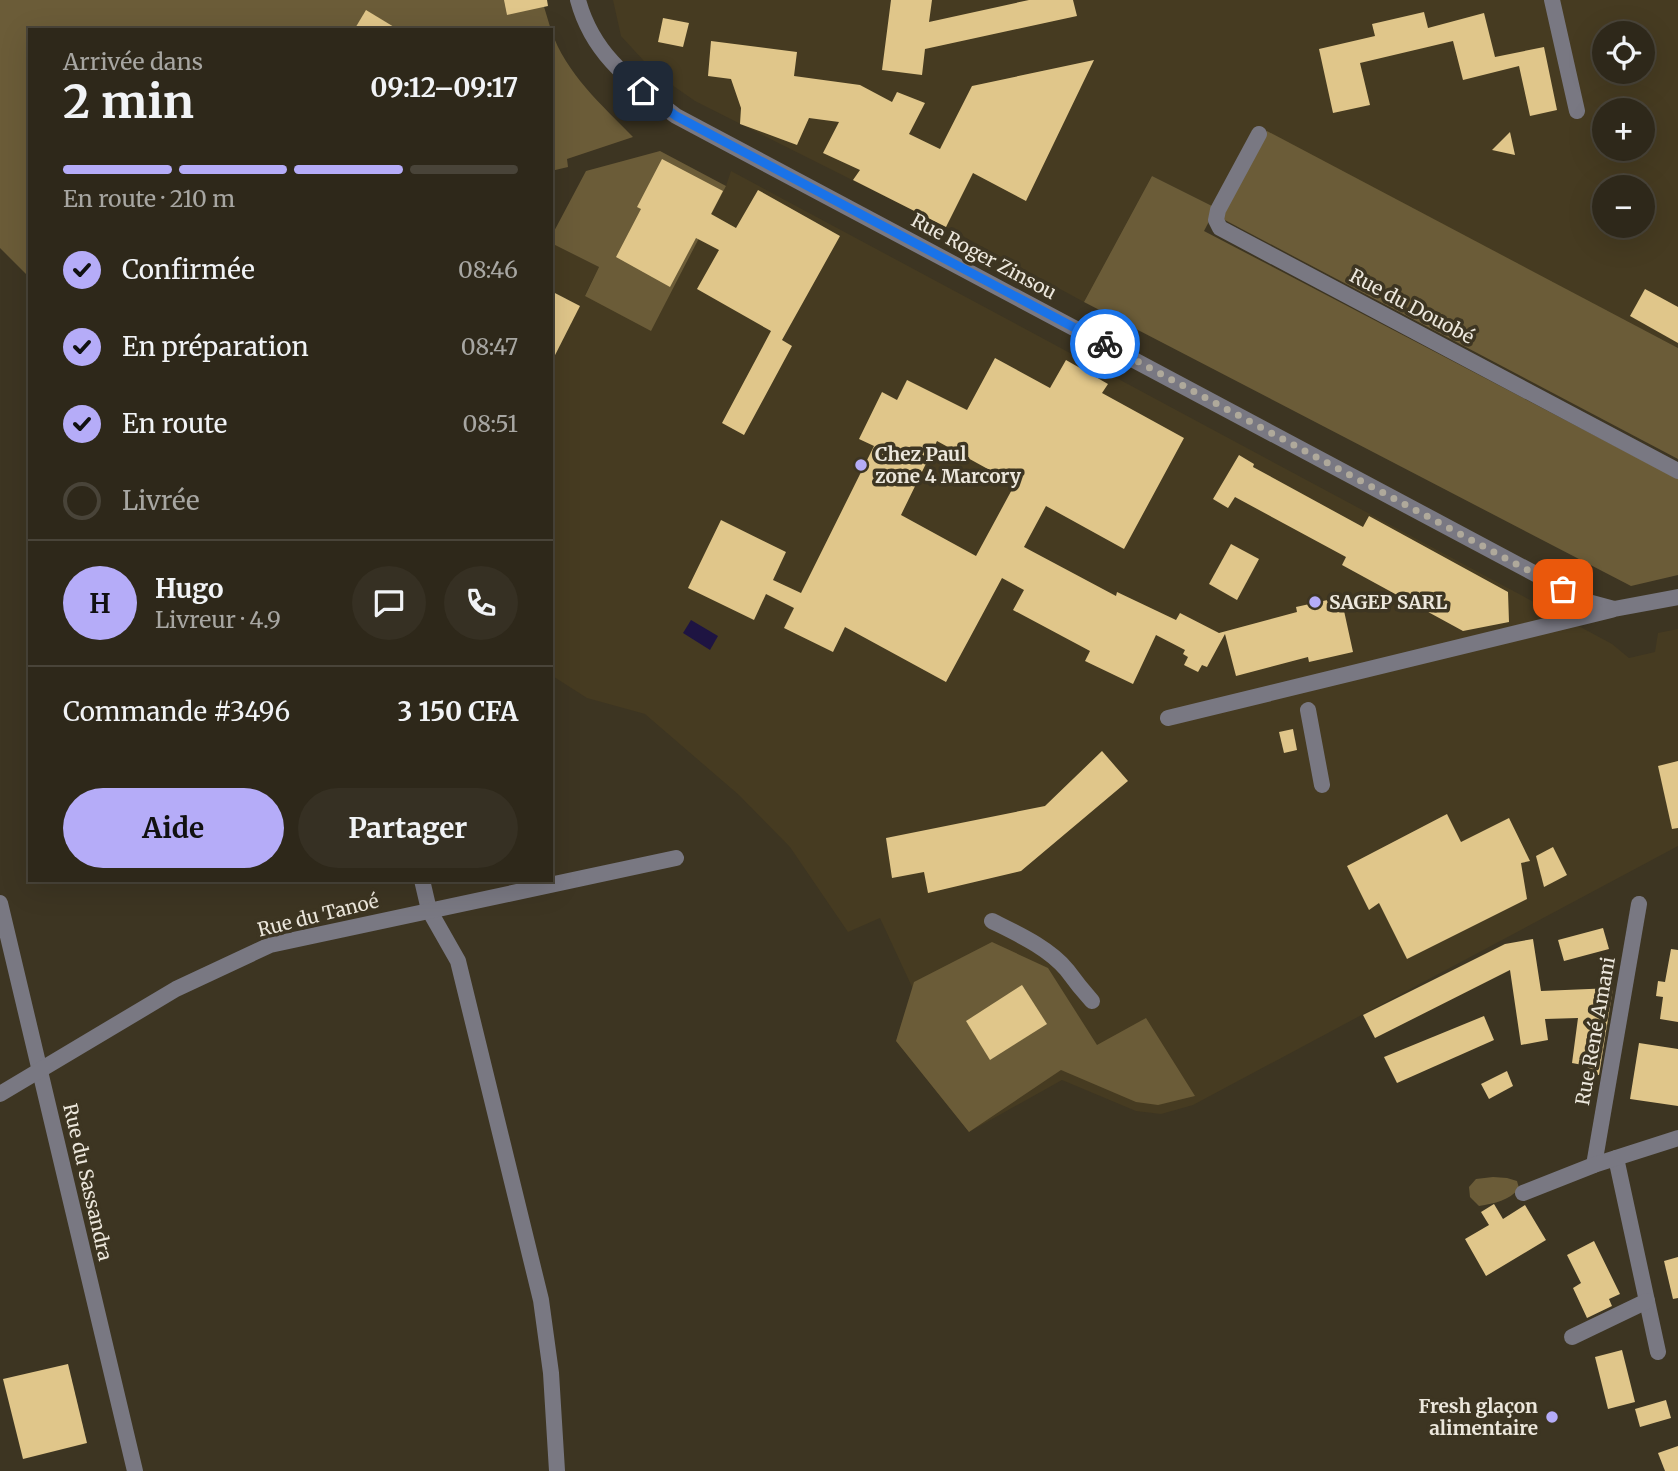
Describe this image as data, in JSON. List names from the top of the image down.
{
  "streets": {
    "street": [
      "Rue Roger Zinsou",
      "Rue du Douobé",
      "Rue du Tanoé",
      "Rue René Amani",
      "Rue du Sassandra"
    ]
  },
  "crossings": [
    ["Rue du Tanoé", "Rue du Sassandra"]
  ],
  "places": ["Chez Paul zone 4 Marcory", "SAGEP SARL", "Fresh glaçon alimentaire"],
  "page": {
    "map_buttons": ["+", "−"],
    "heading": ["2 min", "Arrivée dans", "09:12–09:17"],
    "panel": [
      "Hugo",
      "Livreur · 4.9",
      "Commande #3496",
      "3 150 CFA"
    ],
    "bar": "En route · 210 m",
    "list": [
      ["Confirmée", "08:46"],
      ["En préparation", "08:47"],
      ["En route", "08:51"],
      "Livrée"
    ],
    "round": "H",
    "buttons": ["Aide", "Partager"]
  }
}
